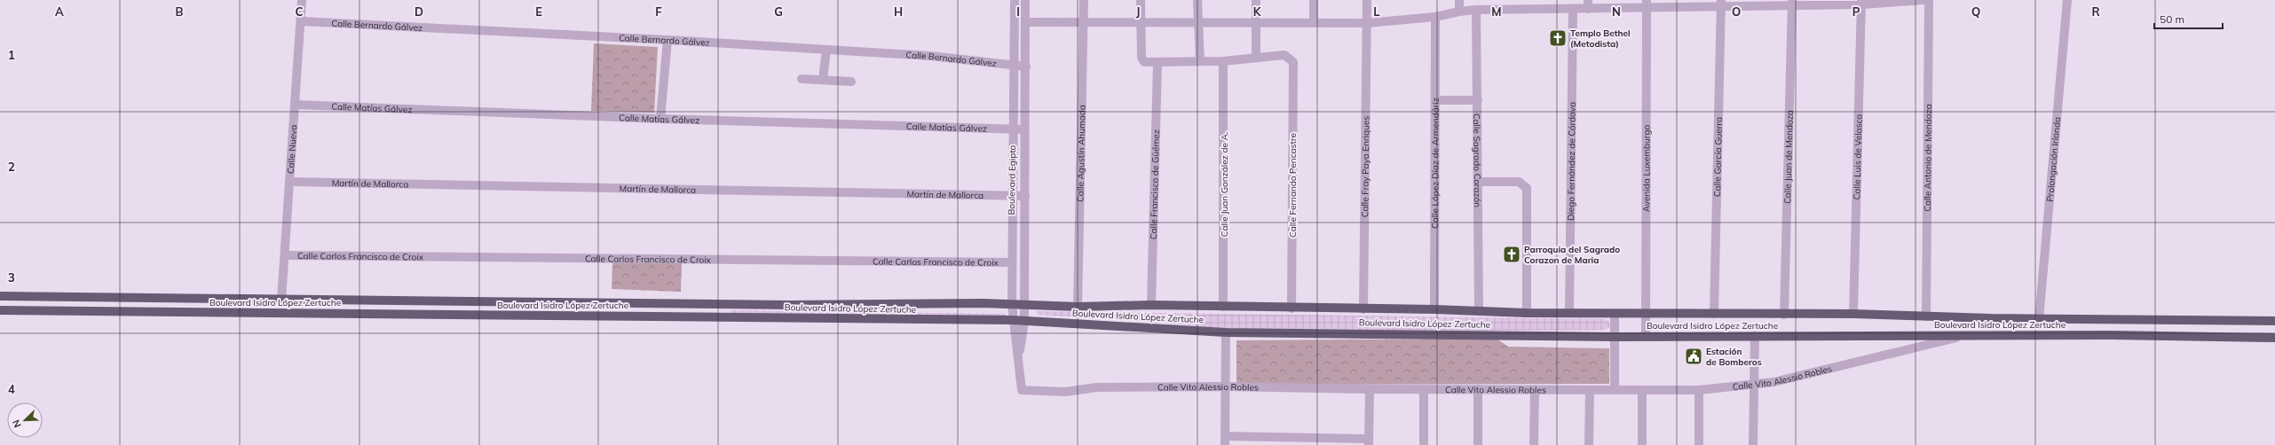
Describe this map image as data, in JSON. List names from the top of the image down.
{
  "streets": {
    "main road": ["Boulevard Isidro López Zertuche"],
    "street": [
      "Calle Bernardo Gálvez",
      "Calle Matías Gálvez",
      "Calle Nueva",
      "Calle Agustín Ahumada",
      "Calle García Guerra",
      "Calle Luis de Velasco",
      "Calle Juan de Mendoza",
      "Calle Antonio de Mendoza",
      "Prolongación Irlanda",
      "Calle Sagrado Corazón",
      "Diego Fernández de Córdova",
      "Calle López Díaz de Armendáriz",
      "Calle Fray Payo Enriques",
      "Avenida Luxemburgo",
      "Boulevard Egipto",
      "Martín de Mallorca",
      "Calle Francisco de Güémez",
      "Calle Juan González de A.",
      "Calle Fernando Pencastre",
      "Calle Carlos Francisco de Croix",
      "Calle Vito Alessio Robles"
    ]
  },
  "crossings": [
    ["Calle Bernardo Gálvez", "Calle Nueva"],
    ["Calle Bernardo Gálvez", "Boulevard Egipto"],
    ["Calle Matías Gálvez", "Calle Nueva"],
    ["Calle Matías Gálvez", "Boulevard Egipto"],
    ["Calle Nueva", "Martín de Mallorca"],
    ["Calle Nueva", "Calle Carlos Francisco de Croix"],
    ["Calle Nueva", "Boulevard Isidro López Zertuche"],
    ["Calle Agustín Ahumada", "Boulevard Isidro López Zertuche"],
    ["Calle García Guerra", "Boulevard Isidro López Zertuche"],
    ["Calle Luis de Velasco", "Boulevard Isidro López Zertuche"],
    ["Calle Juan de Mendoza", "Boulevard Isidro López Zertuche"],
    ["Calle Antonio de Mendoza", "Boulevard Isidro López Zertuche"],
    ["Prolongación Irlanda", "Boulevard Isidro López Zertuche"],
    ["Calle Sagrado Corazón", "Boulevard Isidro López Zertuche"],
    ["Diego Fernández de Córdova", "Boulevard Isidro López Zertuche"],
    ["Calle López Díaz de Armendáriz", "Boulevard Isidro López Zertuche"],
    ["Calle Fray Payo Enriques", "Boulevard Isidro López Zertuche"],
    ["Avenida Luxemburgo", "Boulevard Isidro López Zertuche"],
    ["Boulevard Egipto", "Martín de Mallorca"],
    ["Boulevard Egipto", "Calle Carlos Francisco de Croix"],
    ["Boulevard Egipto", "Boulevard Isidro López Zertuche"],
    ["Boulevard Egipto", "Calle Vito Alessio Robles"],
    ["Calle Francisco de Güémez", "Boulevard Isidro López Zertuche"],
    ["Calle Juan González de A.", "Boulevard Isidro López Zertuche"],
    ["Calle Fernando Pencastre", "Boulevard Isidro López Zertuche"],
    ["Boulevard Isidro López Zertuche", "Calle Vito Alessio Robles"]
  ],
  "places": {
    "church": ["Templo Bethel (Metodista)", "Parroquia del Sagrado Corazon de Maria"],
    "public building": ["Estación de Bomberos"]
  },
  "scale_bar": "50 m",
  "north": "bottom left",
  "grid": {
    "columns": [
      "A",
      "B",
      "C",
      "D",
      "E",
      "F",
      "G",
      "H",
      "I",
      "J",
      "K",
      "L",
      "M",
      "N",
      "O",
      "P",
      "Q",
      "R"
    ],
    "rows": [
      "1",
      "2",
      "3",
      "4"
    ]
  }
}
